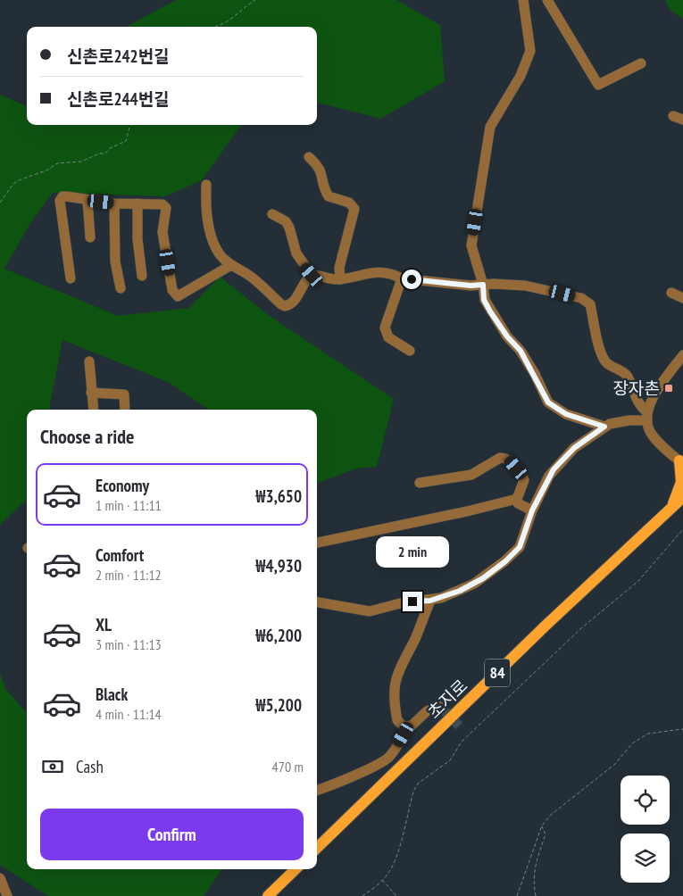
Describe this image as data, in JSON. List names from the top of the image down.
{
  "streets": {
    "main road": ["84", "초지로"]
  },
  "places": {
    "transit": ["장자촌"]
  },
  "page": {
    "banner": ["신촌로242번길", "신촌로244번길"],
    "heading": "Choose a ride",
    "list": [
      {
        "name": "Economy",
        "note": "1 min · 11:11",
        "value": "₩3,650"
      },
      {
        "name": "Comfort",
        "note": "2 min · 11:12",
        "value": "₩4,930"
      },
      {
        "name": "XL",
        "note": "3 min · 11:13",
        "value": "₩6,200"
      },
      {
        "name": "Black",
        "note": "4 min · 11:14",
        "value": "₩5,200"
      }
    ],
    "bubble": "2 min",
    "pay": ["Cash", "470 m"],
    "buttons": "Confirm"
  }
}
